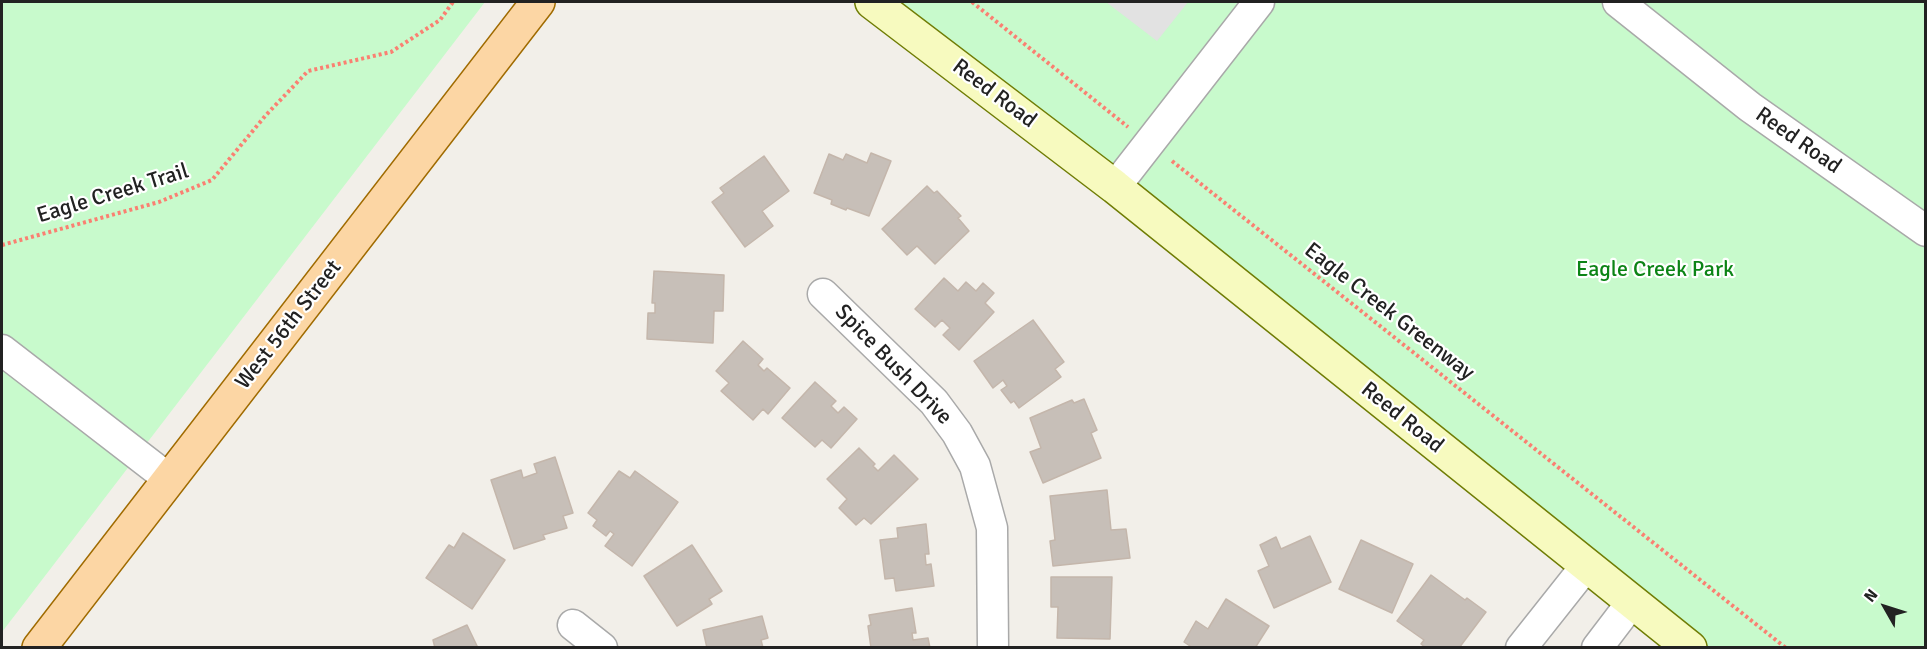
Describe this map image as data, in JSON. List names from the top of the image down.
{
  "streets": {
    "main road": ["Reed Road", "West 56th Street"],
    "street": ["Spice Bush Drive"],
    "path": ["Eagle Creek Trail", "Eagle Creek Greenway"]
  },
  "parks": ["Eagle Creek Park"],
  "north": "top left"
}
